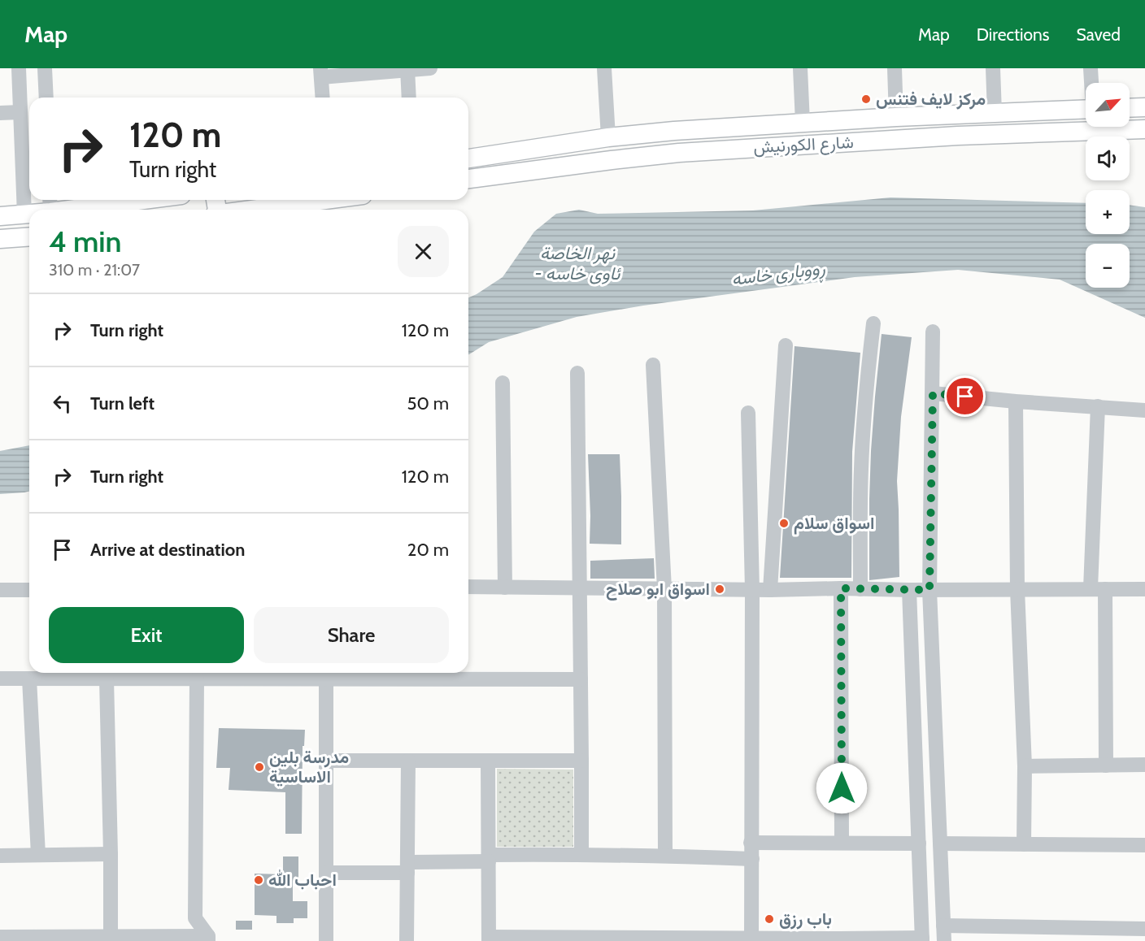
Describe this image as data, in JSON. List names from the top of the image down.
{
  "streets": {
    "main road": ["شارع الكورنيش"]
  },
  "water": ["نهر الخاصة - ئاوی خاسە", "ڕووباری خاسە"],
  "places": [
    "مركز لايف فتنس",
    "اسواق سلام",
    "اسواق ابو صلاح",
    "مدرسة بلين الاساسية",
    "احباب الله",
    "باب رزق"
  ],
  "north": "top right",
  "page": {
    "header": "Map",
    "nav": ["Map", "Directions", "Saved"],
    "map_buttons": ["+", "−"],
    "turn": ["120 m", "Turn right"],
    "heading": ["4 min", "310 m · 21:07"],
    "list": [
      {
        "name": "Turn right",
        "value": "120 m"
      },
      {
        "name": "Turn left",
        "value": "50 m"
      },
      {
        "name": "Turn right",
        "value": "120 m"
      },
      {
        "name": "Arrive at destination",
        "value": "20 m"
      }
    ],
    "buttons": ["Exit", "Share"]
  }
}
